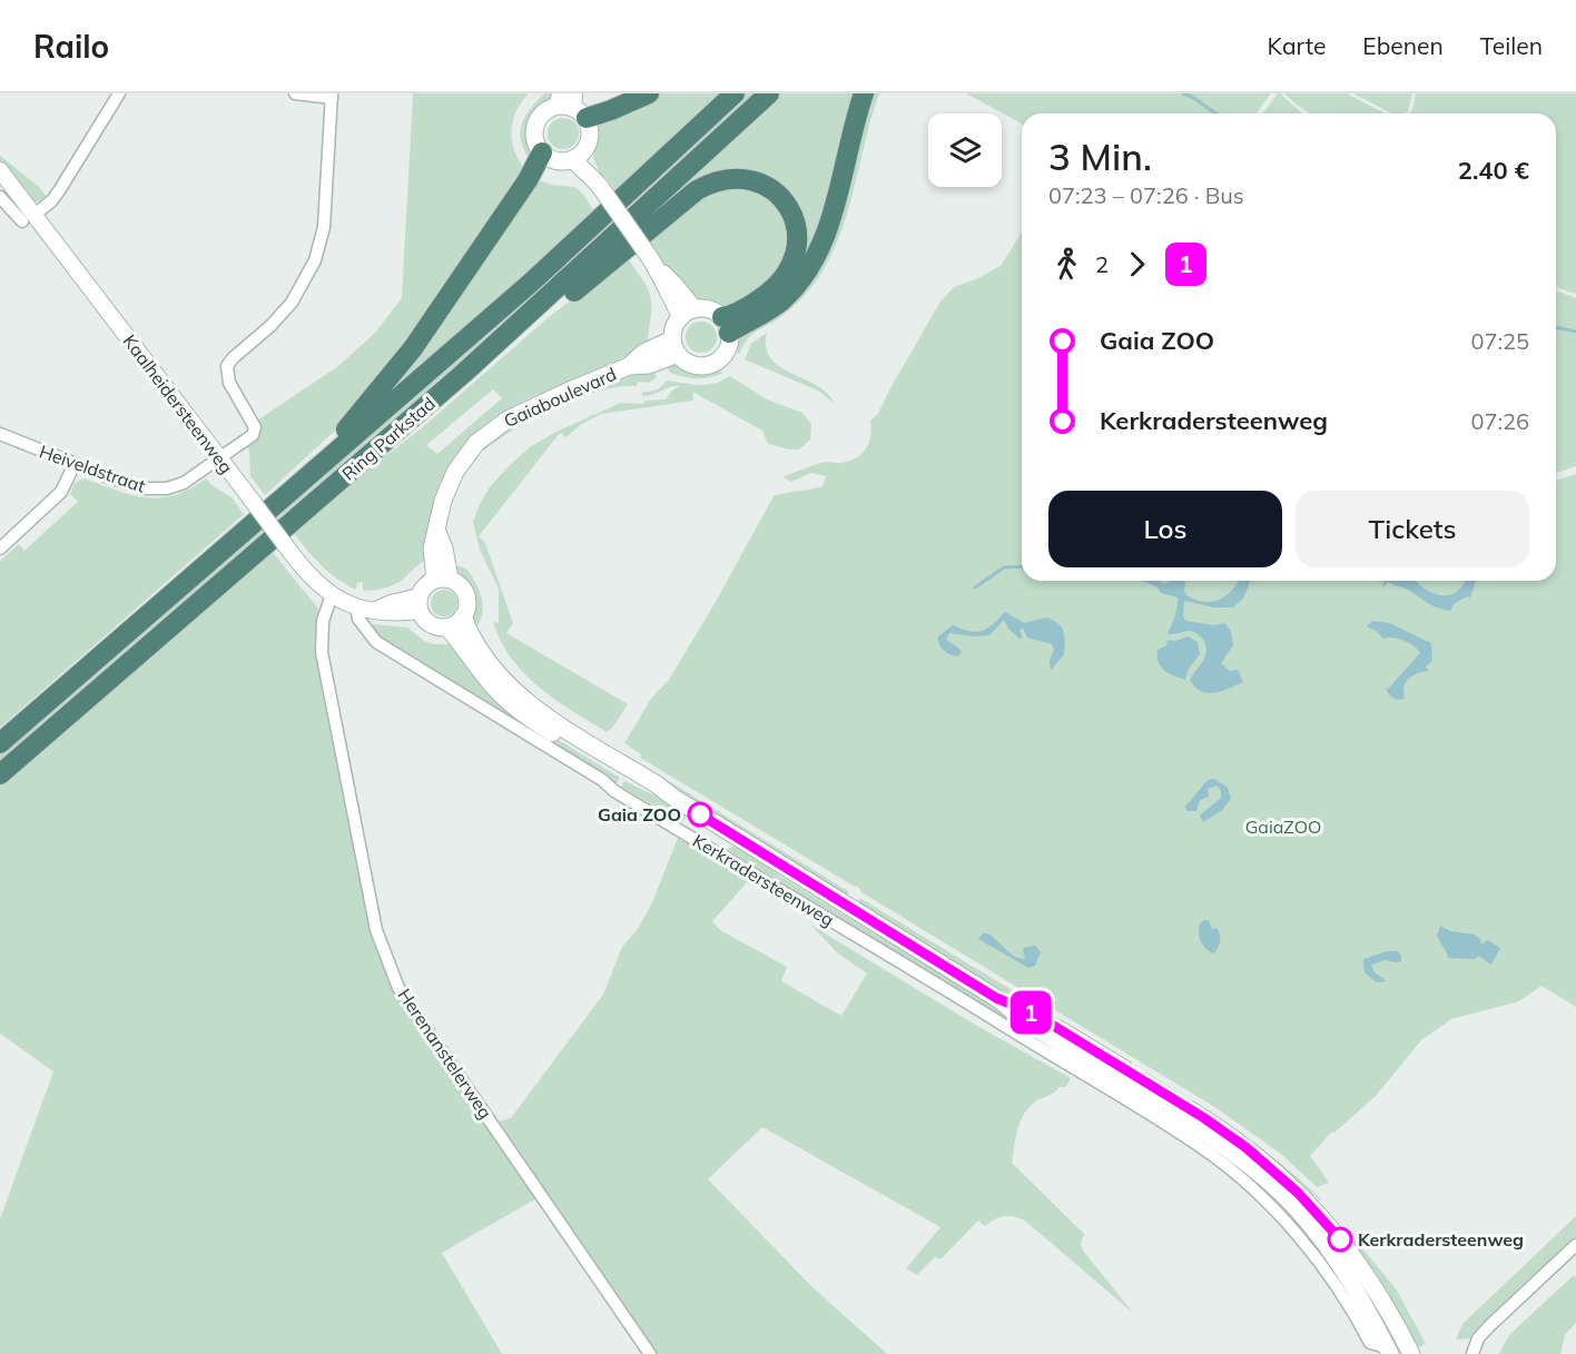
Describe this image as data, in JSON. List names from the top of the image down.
{
  "streets": {
    "highway": ["Ring Parkstad"],
    "main road": ["Gaiaboulevard", "Kerkradersteenweg"],
    "street": ["Kaalheidersteenweg", "Heiveldstraat", "Herenanstelerweg"]
  },
  "crossings": [
    ["Gaiaboulevard", "Kaalheidersteenweg"],
    ["Gaiaboulevard", "Kerkradersteenweg"],
    ["Kaalheidersteenweg", "Heiveldstraat"],
    ["Kaalheidersteenweg", "Kerkradersteenweg"],
    ["Kaalheidersteenweg", "Herenanstelerweg"]
  ],
  "parks": ["GaiaZOO"],
  "places": ["Gaia ZOO", "Kerkradersteenweg"],
  "lines": ["bus line 1"],
  "page": {
    "header": "Railo",
    "nav": ["Karte", "Ebenen", "Teilen"],
    "on_map": "1",
    "heading": ["3 Min.", "07:23 – 07:26 · Bus", "2.40 €"],
    "legs": ["2", "1"],
    "list": [
      {
        "name": "Gaia ZOO",
        "value": "07:25"
      },
      {
        "name": "Kerkradersteenweg",
        "value": "07:26"
      }
    ],
    "buttons": ["Los", "Tickets"]
  }
}
